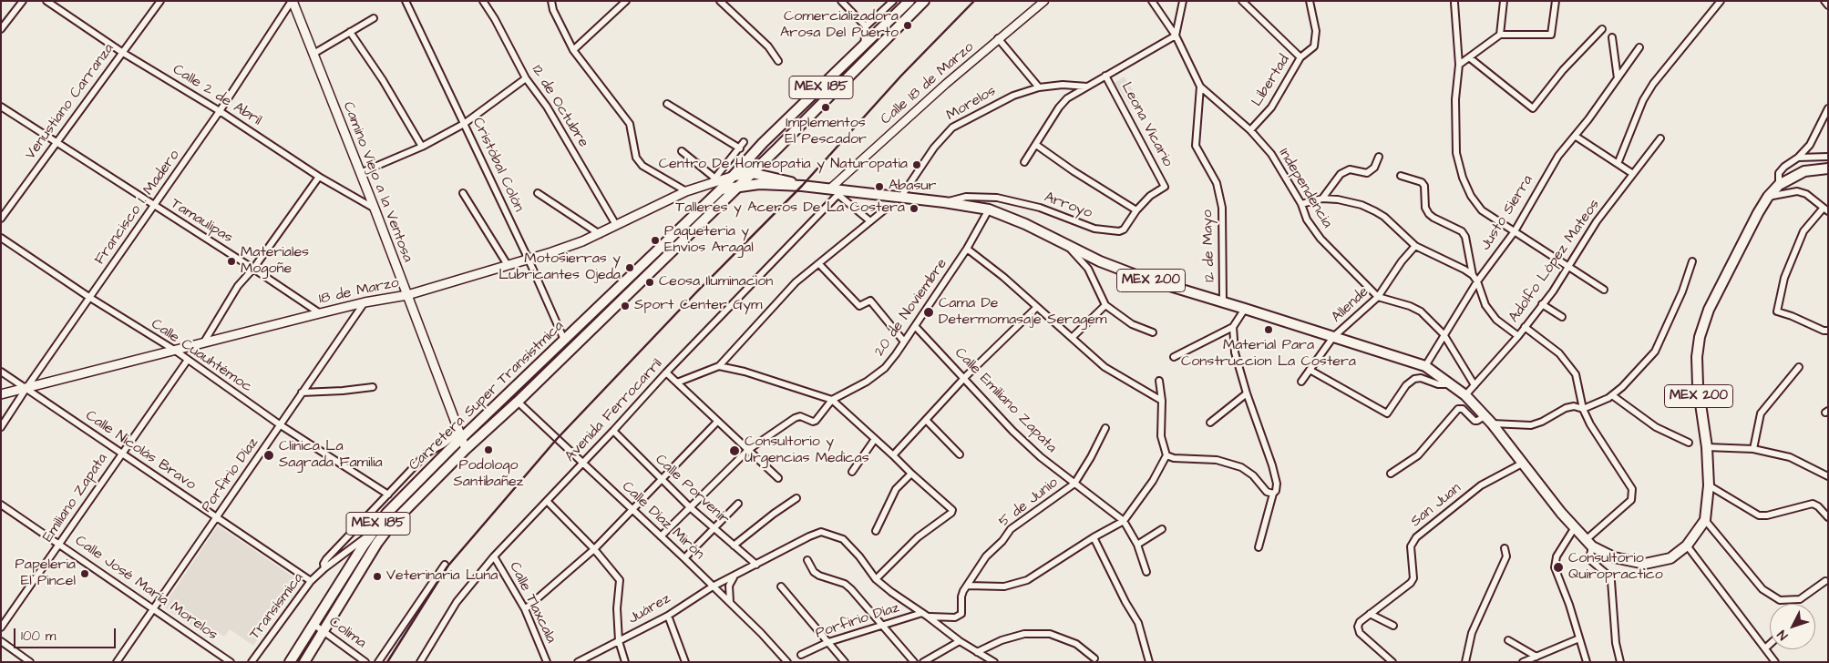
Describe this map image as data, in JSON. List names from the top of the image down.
{
  "streets": {
    "main road": [
      "MEX 185",
      "Camino Viejo a la Ventosa",
      "MEX 200",
      "18 de Marzo",
      "Carretera Super Transístmica"
    ],
    "street": [
      "Libertad",
      "Calle 18 de Marzo",
      "Calle 2 de Abril",
      "Venustiano Carranza",
      "Morelos",
      "12 de Octubre",
      "Leona Vicario",
      "Cristóbal Colón",
      "Independencia",
      "Arroyo",
      "Francisco I. Madero",
      "Justo Sierra",
      "Tamaulipas",
      "12 de Mayo",
      "Adolfo López Mateos",
      "Allende",
      "20 de Noviembre",
      "Calle Cuauhtémoc",
      "Calle Emiliano Zapata",
      "Avenida Ferrocarril",
      "Calle Nicolás Bravo",
      "Porfirio Díaz",
      "Calle Porvenir",
      "Emiliano Zapata",
      "5 de Junio",
      "San Juan",
      "Calle Díaz Mirón",
      "Calle José María Morelos",
      "Calle Tlaxcala",
      "Transísmica",
      "Juárez",
      "Colima"
    ]
  },
  "crossings": [
    ["Libertad", "Independencia"],
    ["Calle 18 de Marzo", "MEX 200"],
    ["MEX 185", "MEX 200"],
    ["MEX 185", "18 de Marzo"],
    ["MEX 185", "Carretera Super Transístmica"],
    ["MEX 185", "Colima"],
    ["Calle 2 de Abril", "Venustiano Carranza"],
    ["Calle 2 de Abril", "Camino Viejo a la Ventosa"],
    ["Calle 2 de Abril", "Francisco I. Madero"],
    ["Venustiano Carranza", "Tamaulipas"],
    ["Morelos", "MEX 200"],
    ["12 de Octubre", "18 de Marzo"],
    ["Leona Vicario", "Arroyo"],
    ["Cristóbal Colón", "18 de Marzo"],
    ["Cristóbal Colón", "Carretera Super Transístmica"],
    ["Camino Viejo a la Ventosa", "Francisco I. Madero"],
    ["Camino Viejo a la Ventosa", "18 de Marzo"],
    ["Camino Viejo a la Ventosa", "Carretera Super Transístmica"],
    ["Camino Viejo a la Ventosa", "Transísmica"],
    ["Independencia", "Justo Sierra"],
    ["Independencia", "12 de Mayo"],
    ["Independencia", "Adolfo López Mateos"],
    ["Independencia", "Allende"],
    ["Arroyo", "MEX 200"],
    ["Francisco I. Madero", "Tamaulipas"],
    ["Francisco I. Madero", "18 de Marzo"],
    ["Francisco I. Madero", "Calle Cuauhtémoc"],
    ["Francisco I. Madero", "Calle Nicolás Bravo"],
    ["Justo Sierra", "MEX 200"],
    ["Tamaulipas", "18 de Marzo"],
    ["12 de Mayo", "MEX 200"],
    ["Adolfo López Mateos", "MEX 200"],
    ["MEX 200", "18 de Marzo"],
    ["MEX 200", "Allende"],
    ["MEX 200", "20 de Noviembre"],
    ["MEX 200", "Carretera Super Transístmica"],
    ["MEX 200", "Avenida Ferrocarril"],
    ["MEX 200", "San Juan"],
    ["18 de Marzo", "Calle Cuauhtémoc"],
    ["18 de Marzo", "Carretera Super Transístmica"],
    ["18 de Marzo", "Calle Nicolás Bravo"],
    ["18 de Marzo", "Porfirio Díaz"],
    ["20 de Noviembre", "Calle Emiliano Zapata"],
    ["20 de Noviembre", "Calle Porvenir"],
    ["20 de Noviembre", "Calle Díaz Mirón"],
    ["Calle Cuauhtémoc", "Porfirio Díaz"],
    ["Calle Cuauhtémoc", "Emiliano Zapata"],
    ["Calle Cuauhtémoc", "Transísmica"],
    ["Carretera Super Transístmica", "Calle Díaz Mirón"],
    ["Carretera Super Transístmica", "Transísmica"],
    ["Carretera Super Transístmica", "Colima"],
    ["Calle Emiliano Zapata", "5 de Junio"],
    ["Avenida Ferrocarril", "Calle Porvenir"],
    ["Avenida Ferrocarril", "Calle Díaz Mirón"],
    ["Avenida Ferrocarril", "Calle Tlaxcala"],
    ["Calle Nicolás Bravo", "Porfirio Díaz"],
    ["Calle Nicolás Bravo", "Emiliano Zapata"],
    ["Calle Nicolás Bravo", "Transísmica"],
    ["Porfirio Díaz", "5 de Junio"],
    ["Porfirio Díaz", "Calle José María Morelos"],
    ["Calle Porvenir", "Juárez"],
    ["Emiliano Zapata", "Calle José María Morelos"],
    ["Calle Díaz Mirón", "Juárez"]
  ],
  "places": [
    "Comercializadora Arosa Del Puerto",
    "Implementos El Pescador",
    "Centro De Homeopatia y Naturopatia",
    "Abasur",
    "Talleres y Aceros De La Costera",
    "Paqueteria y Envios Aragal",
    "Materiales Mogoñe",
    "Motosierras y Lubricantes Ojeda",
    "Ceosa Iluminacion",
    "Sport Center Gym",
    "Cama De Determomasaje Seragem",
    "Material Para Construccion La Costera",
    "Podologo Santibañez",
    "Consultorio y Urgencias Medicas",
    "Clinica La Sagrada Familia",
    "Consultorio Quiropractico",
    "Papeleria El Pincel",
    "Veterinaria Luna"
  ],
  "scale_bar": "100 m",
  "north": "bottom left"
}
